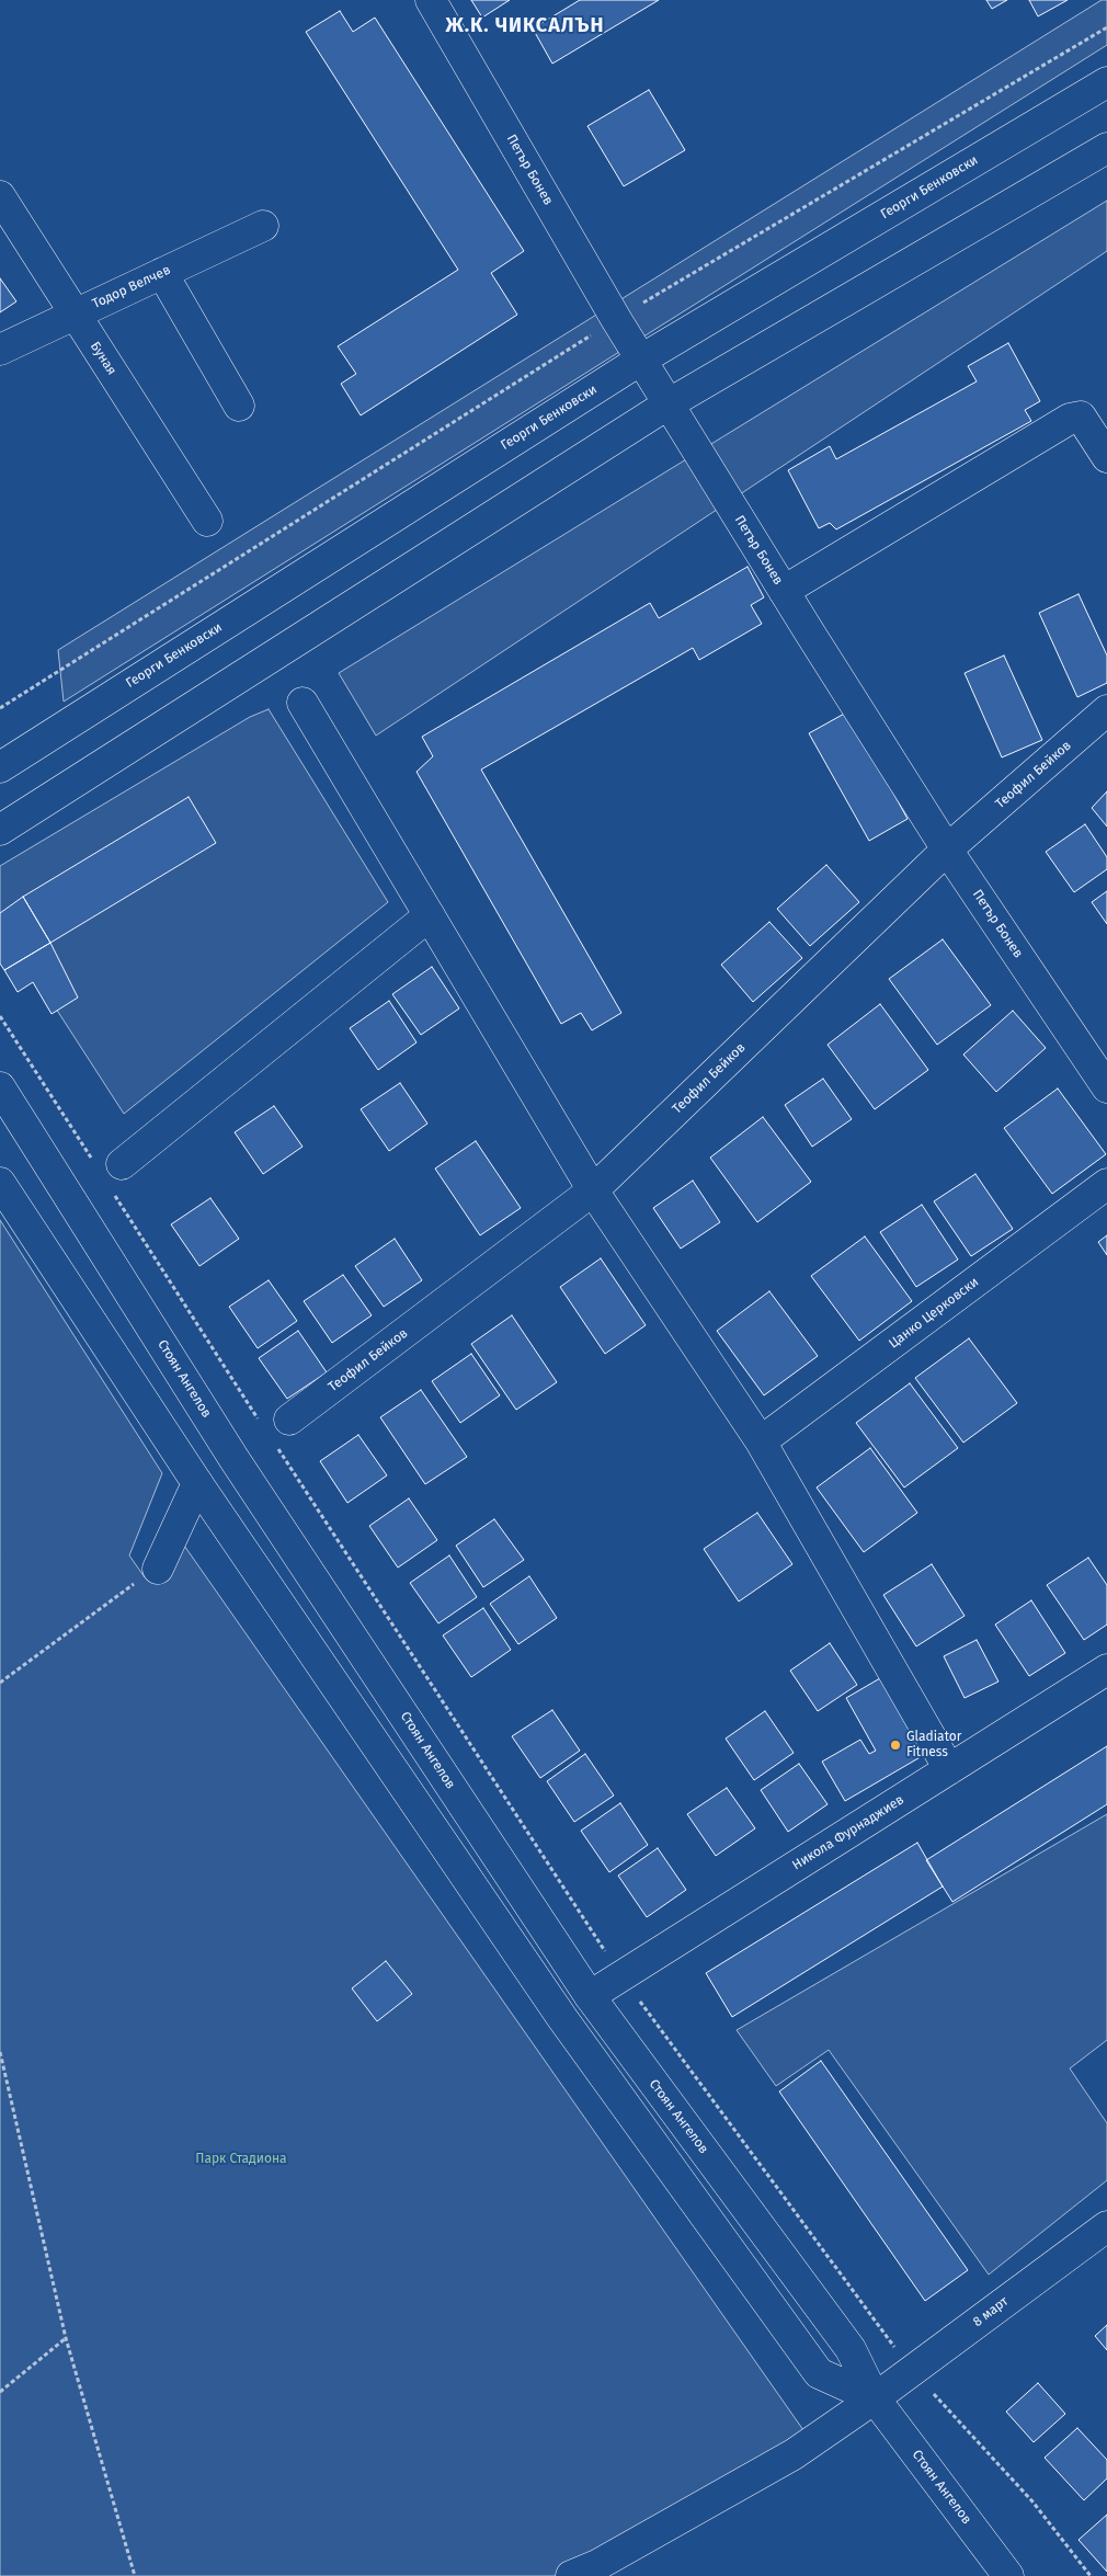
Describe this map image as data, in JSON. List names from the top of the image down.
{
  "streets": {
    "street": [
      "Петър Бонев",
      "Георги Бенковски",
      "Тодор Велчев",
      "Буная",
      "Теофил Бейков",
      "Цанко Церковски",
      "Стоян Ангелов",
      "Никола Фурнаджиев",
      "8 март"
    ]
  },
  "crossings": [
    ["Петър Бонев", "Георги Бенковски"],
    ["Петър Бонев", "Теофил Бейков"],
    ["Тодор Велчев", "Буная"],
    ["Стоян Ангелов", "Никола Фурнаджиев"],
    ["Стоян Ангелов", "8 март"]
  ],
  "districts": ["Ж.К. ЧИКСАЛЪН"],
  "parks": ["Парк Стадиона"],
  "places": ["Gladiator Fitness"]
}
